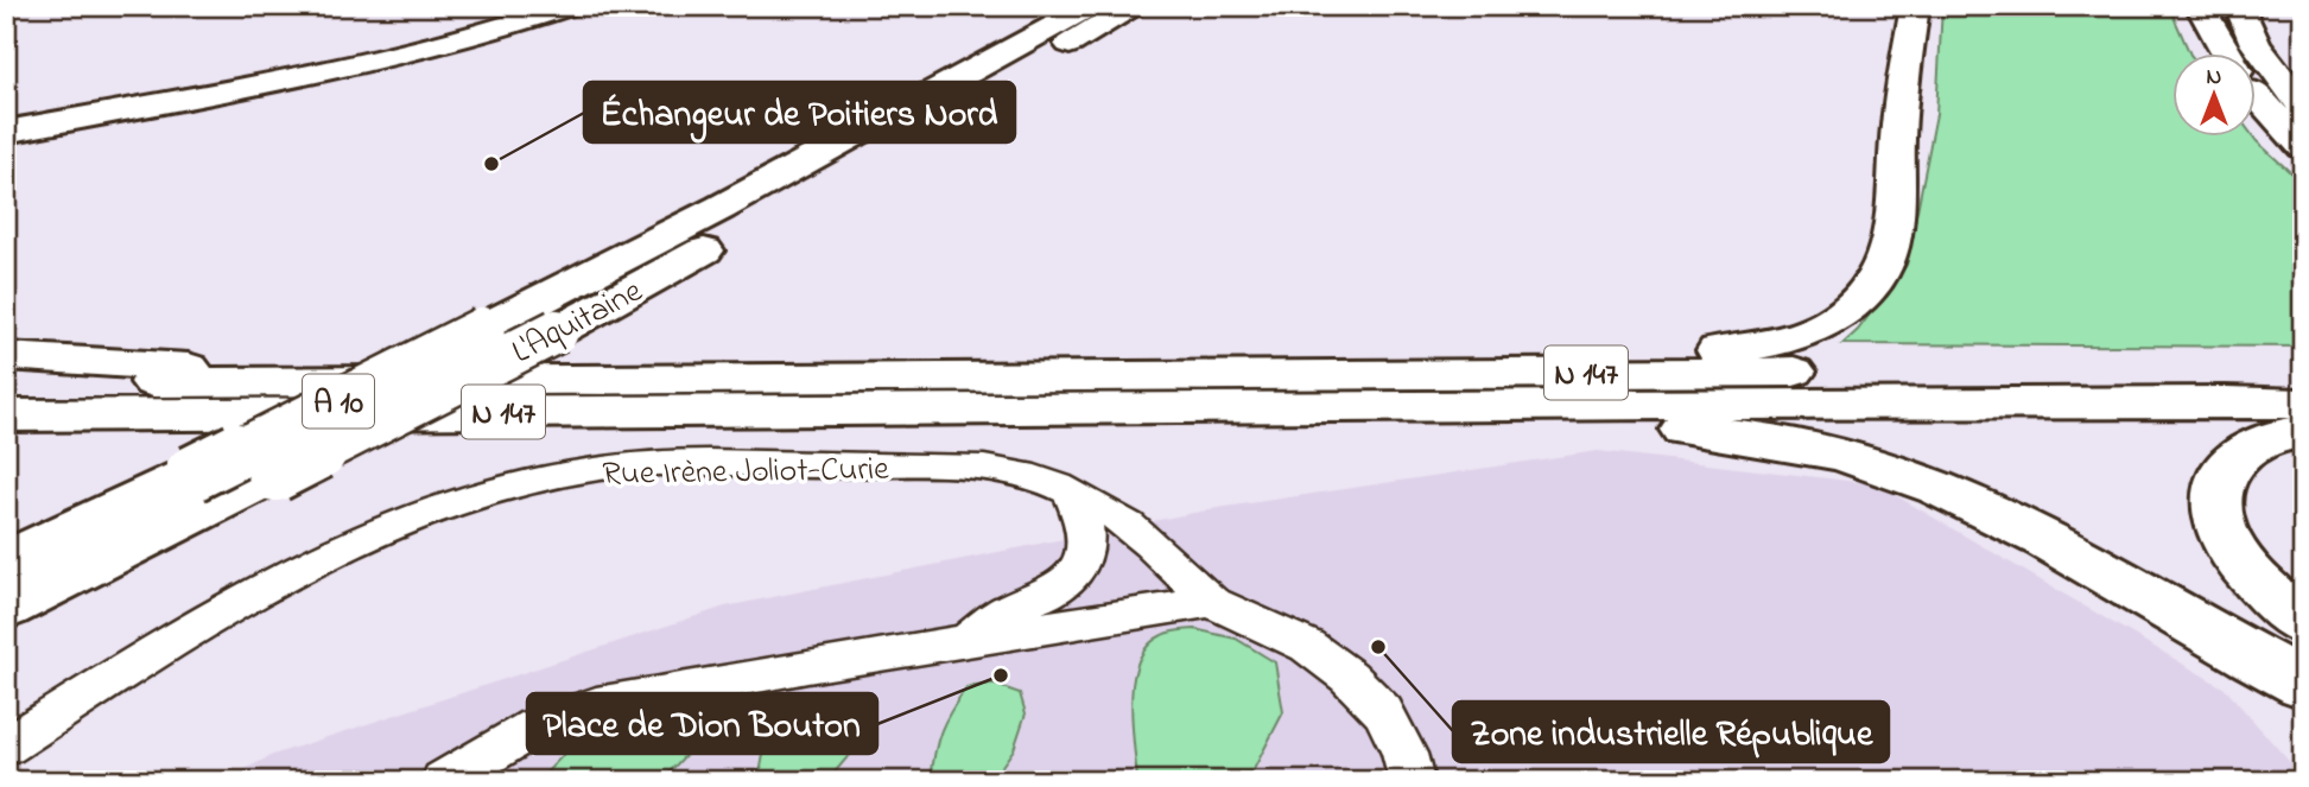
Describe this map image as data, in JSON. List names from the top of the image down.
{
  "streets": {
    "main road": ["L'Aquitaine", "N 147", "A 10"],
    "street": ["Rue Irène Joliot-Curie"]
  },
  "places": ["Échangeur de Poitiers Nord", "Zone industrielle République", "Place de Dion Bouton"],
  "north": "top"
}
